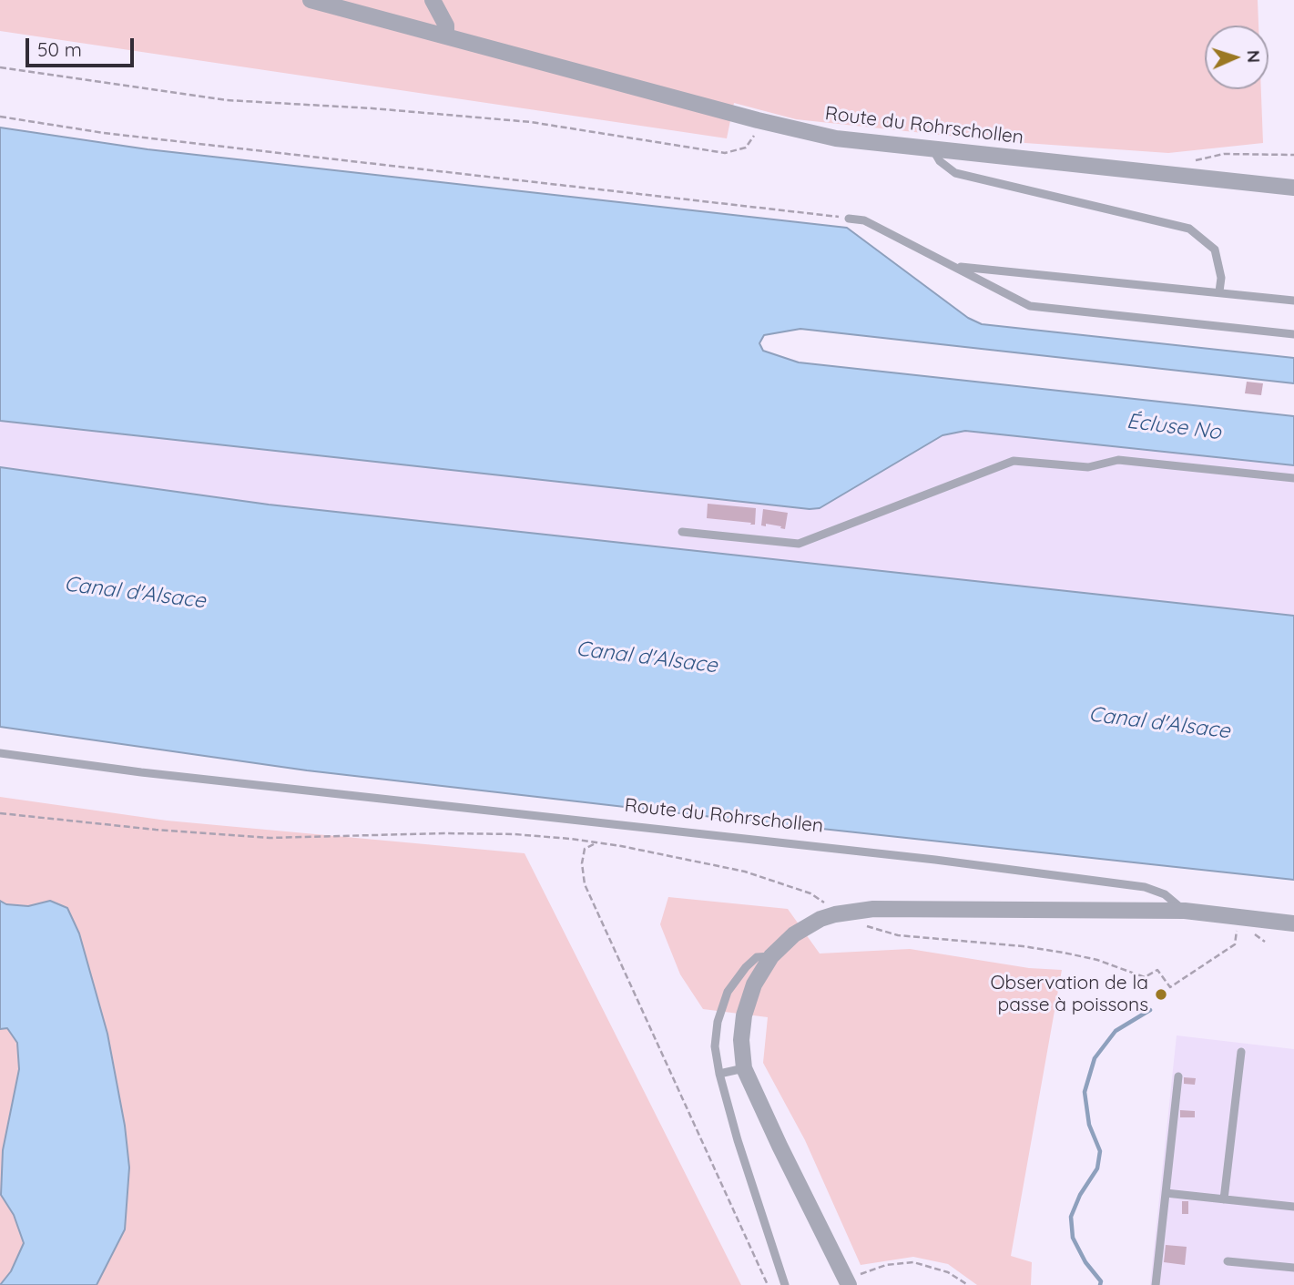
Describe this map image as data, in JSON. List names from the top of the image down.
{
  "streets": {
    "street": ["Route du Rohrschollen"]
  },
  "water": ["Écluse No", "Canal d'Alsace"],
  "places": ["Observation de la passe à poissons"],
  "scale_bar": "50 m",
  "north": "right"
}
